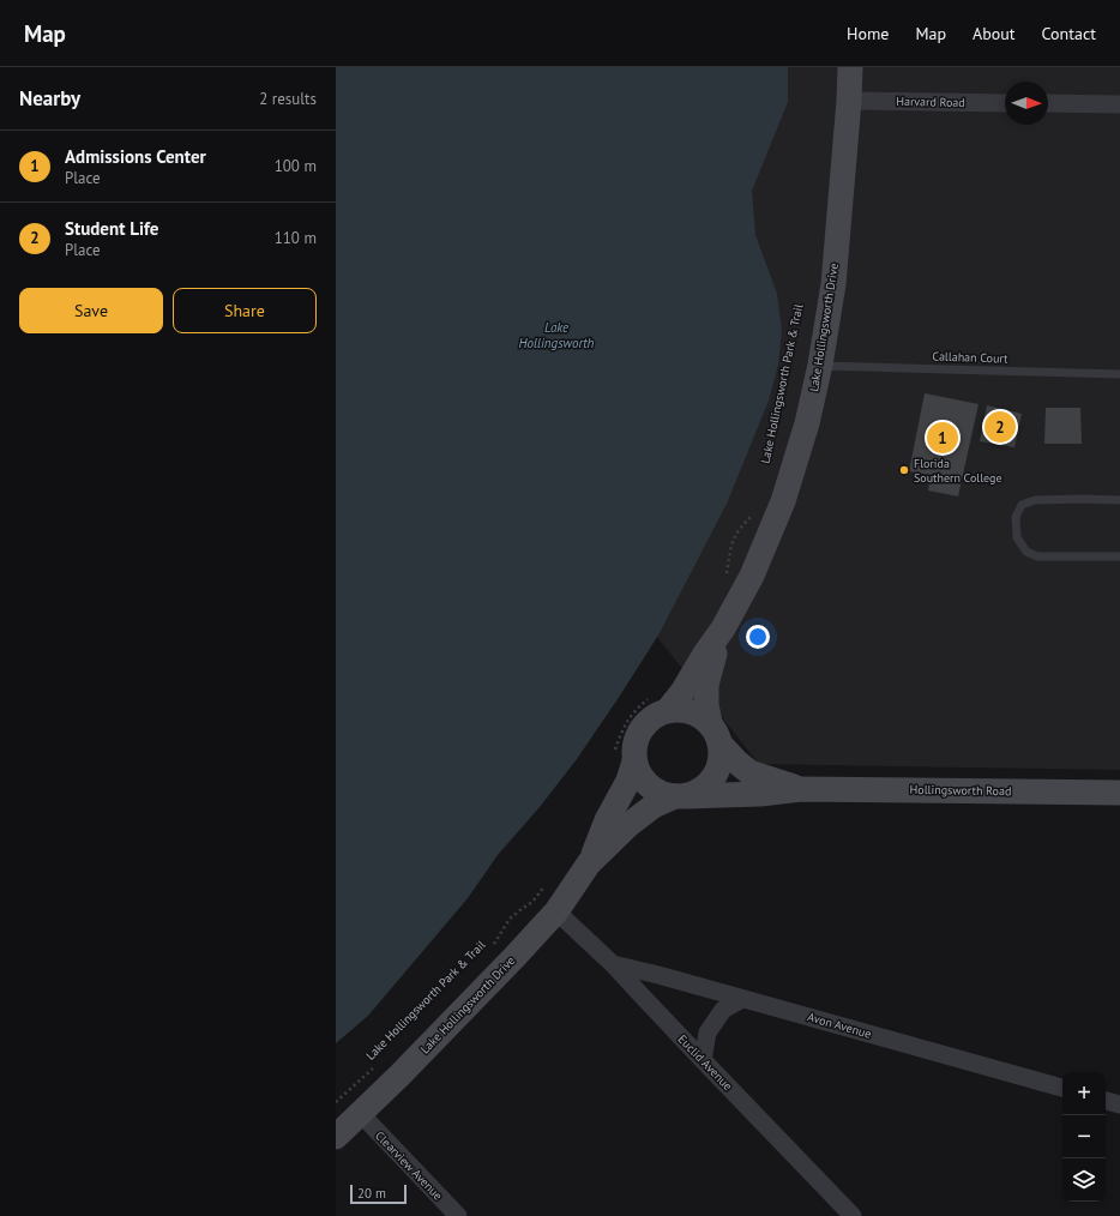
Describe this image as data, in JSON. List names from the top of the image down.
{
  "streets": {
    "street": [
      "Harvard Road",
      "Lake Hollingsworth Drive",
      "Hollingsworth Road",
      "Avon Avenue",
      "Euclid Avenue",
      "Clearview Avenue"
    ],
    "lane": ["Callahan Court"],
    "path": ["Lake Hollingsworth Park & Trail"]
  },
  "crossings": [
    ["Harvard Road", "Lake Hollingsworth Drive"],
    ["Lake Hollingsworth Drive", "Callahan Court"],
    ["Lake Hollingsworth Drive", "Hollingsworth Road"],
    ["Lake Hollingsworth Drive", "Euclid Avenue"],
    ["Lake Hollingsworth Drive", "Clearview Avenue"],
    ["Avon Avenue", "Euclid Avenue"]
  ],
  "water": ["Lake Hollingsworth"],
  "places": ["Florida Southern College"],
  "scale_bar": "20 m",
  "north": "right",
  "page": {
    "header": "Map",
    "nav": [
      "Home",
      "Map",
      "About",
      "Contact"
    ],
    "heading": ["Nearby", "2 results"],
    "list": [
      {
        "mark": "1",
        "name": "Admissions Center",
        "note": "Place",
        "value": "100 m"
      },
      {
        "mark": "2",
        "name": "Student Life",
        "note": "Place",
        "value": "110 m"
      }
    ],
    "buttons": ["Save", "Share"],
    "pins": ["2", "1"],
    "map_buttons": ["+", "−"],
    "scale": "20 m"
  }
}
